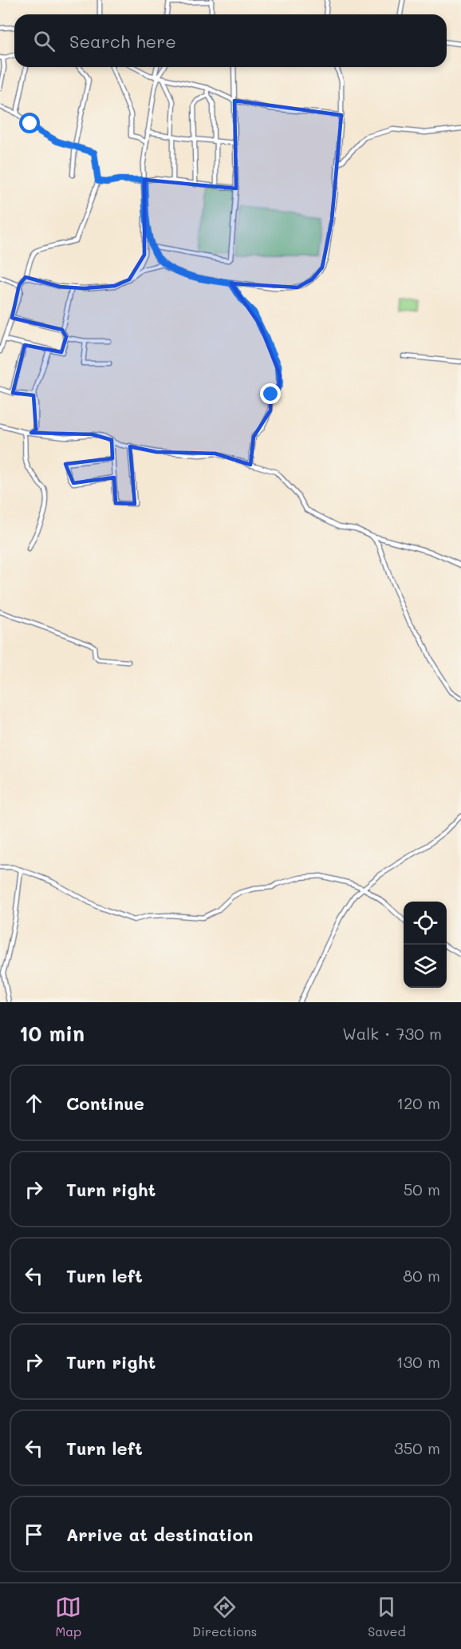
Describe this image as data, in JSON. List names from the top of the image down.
{
  "page": {
    "search": "Search here",
    "heading": ["10 min", "Walk · 730 m"],
    "list": [
      ["Continue", "120 m"],
      ["Turn right", "50 m"],
      ["Turn left", "80 m"],
      ["Turn right", "130 m"],
      ["Turn left", "350 m"],
      "Arrive at destination"
    ],
    "nav": ["Map", "Directions", "Saved"]
  }
}
